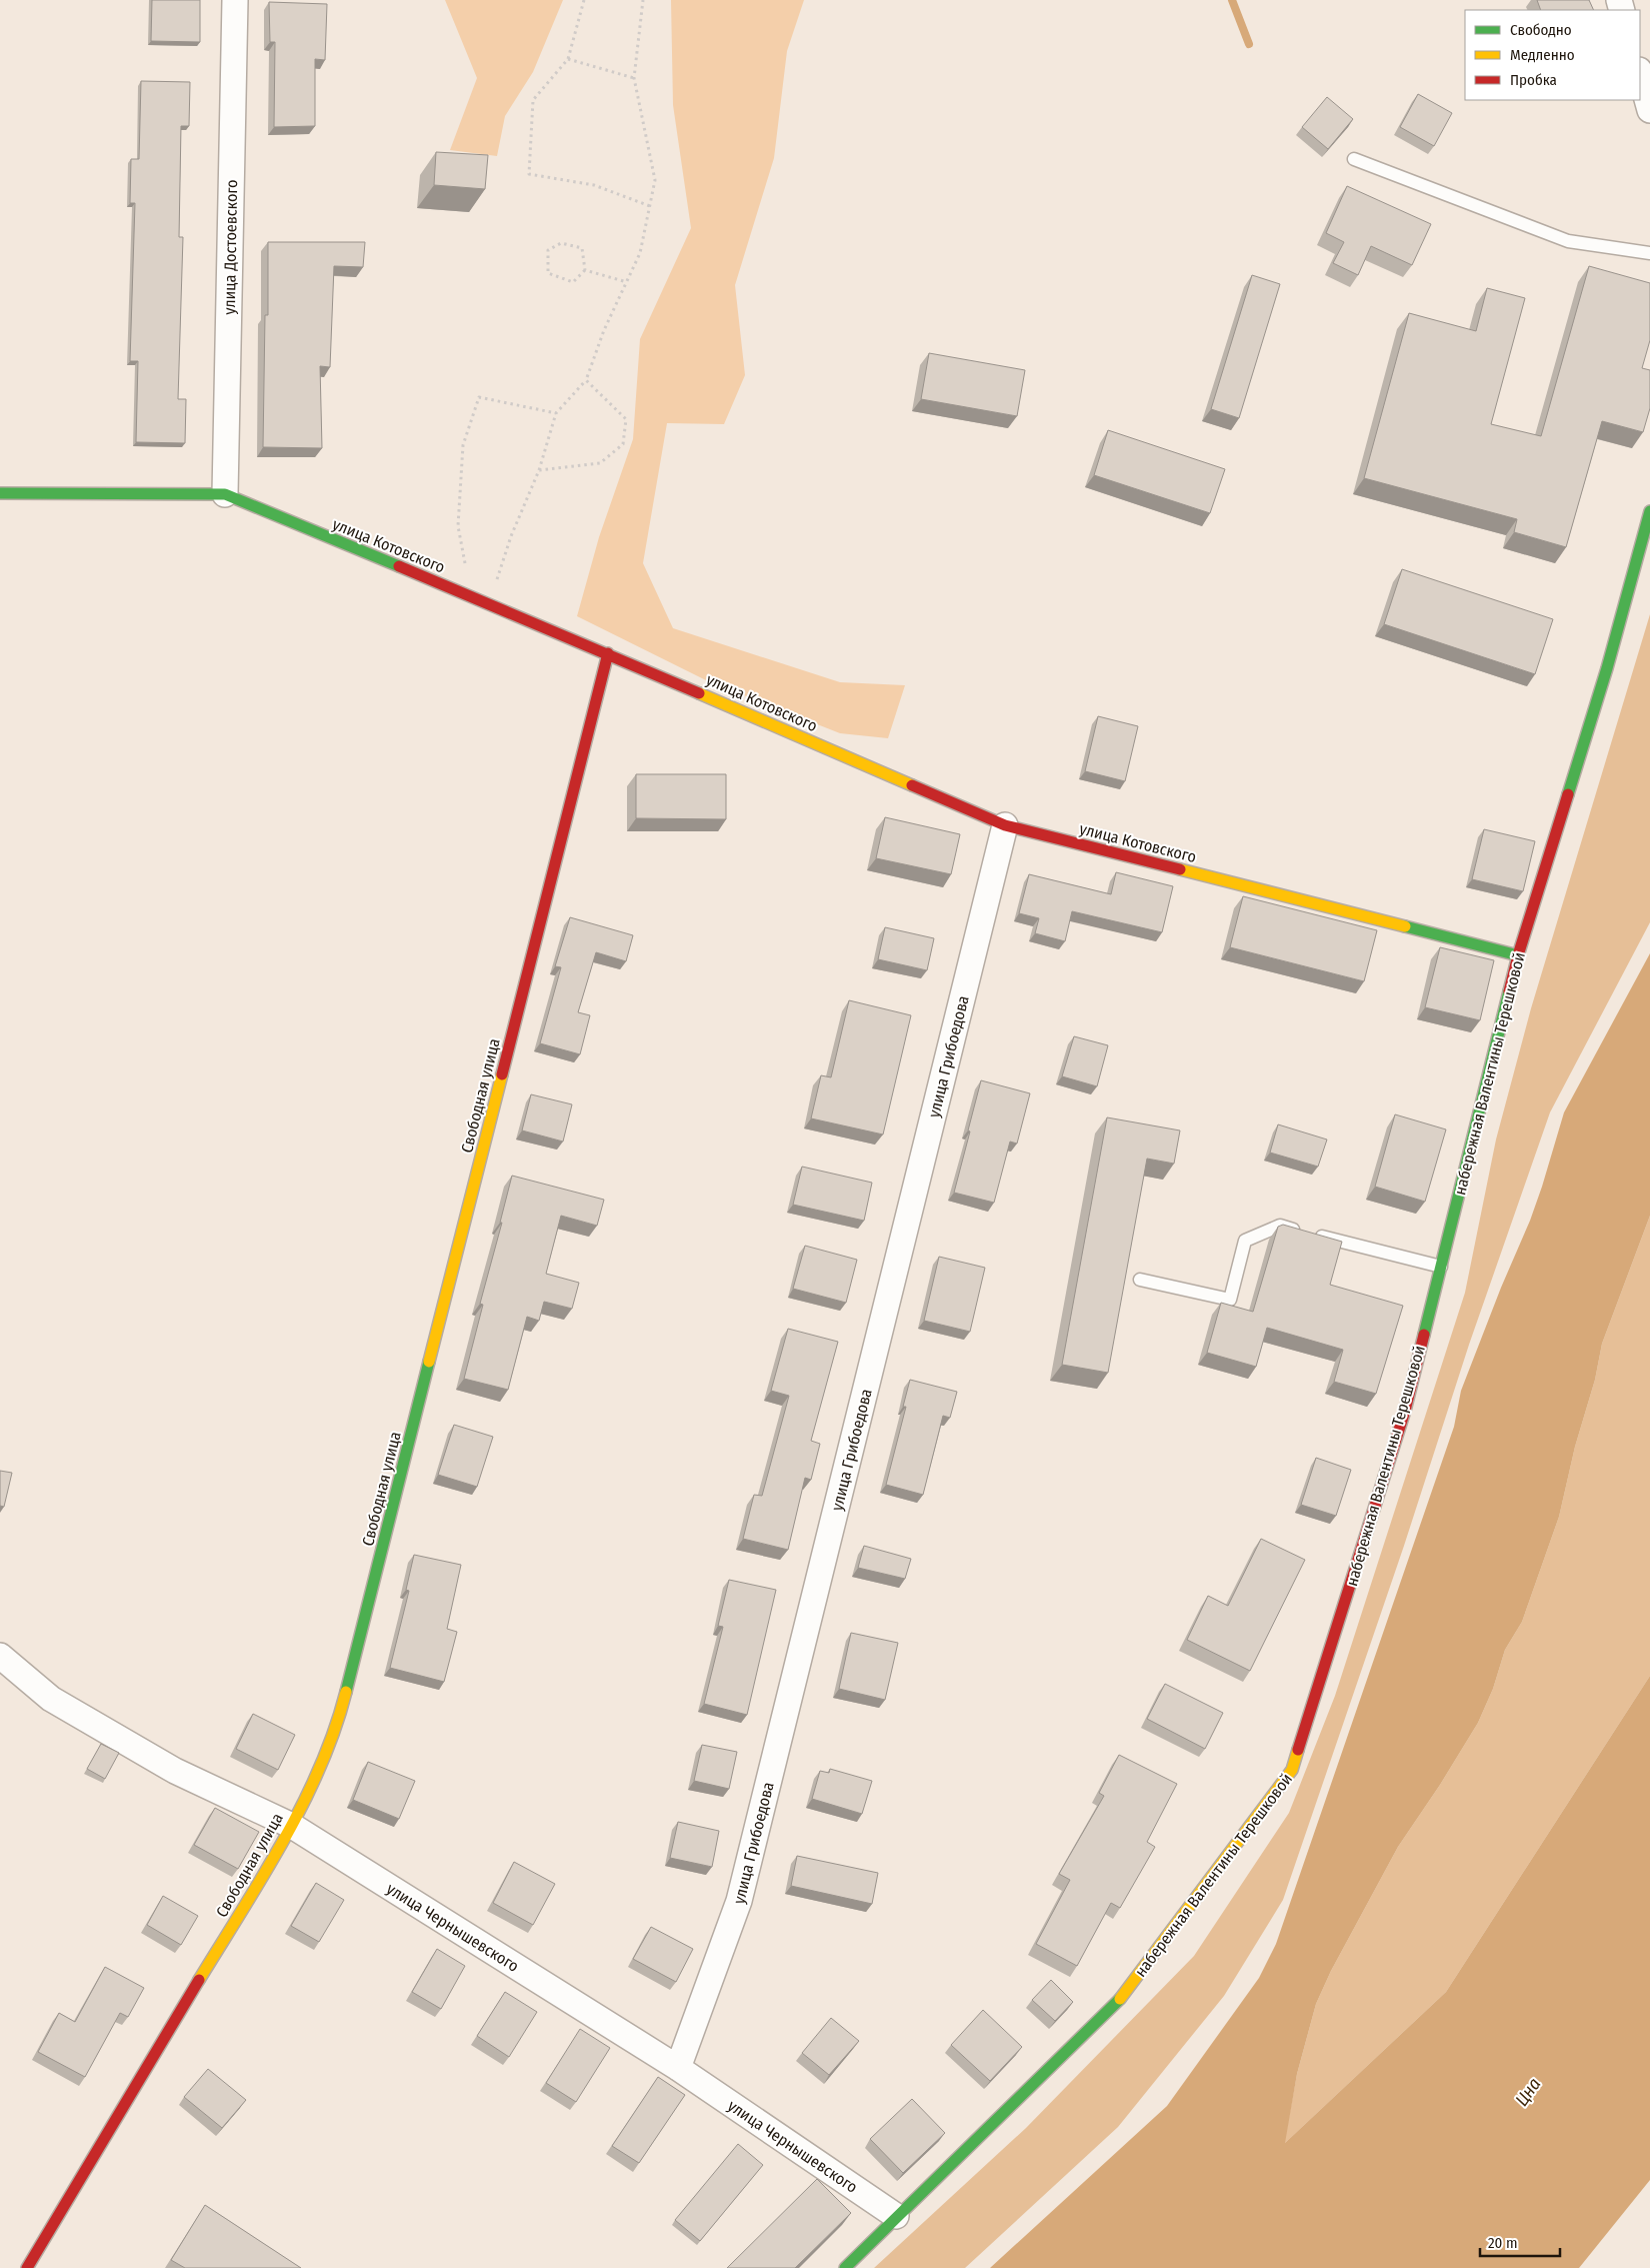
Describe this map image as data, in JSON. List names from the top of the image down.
{
  "streets": {
    "street": [
      "улица Достоевского",
      "улица Котовского",
      "улица Грибоедова",
      "набережная Валентины Терешковой",
      "Свободная улица",
      "улица Чернышевского"
    ]
  },
  "crossings": [
    ["улица Достоевского", "улица Котовского"],
    ["улица Котовского", "улица Грибоедова"],
    ["улица Котовского", "набережная Валентины Терешковой"],
    ["улица Котовского", "Свободная улица"],
    ["улица Грибоедова", "улица Чернышевского"],
    ["набережная Валентины Терешковой", "улица Чернышевского"],
    ["Свободная улица", "улица Чернышевского"]
  ],
  "water": ["Цна"],
  "legend": ["Свободно", "Медленно", "Пробка"],
  "scale_bar": "20 m"
}
